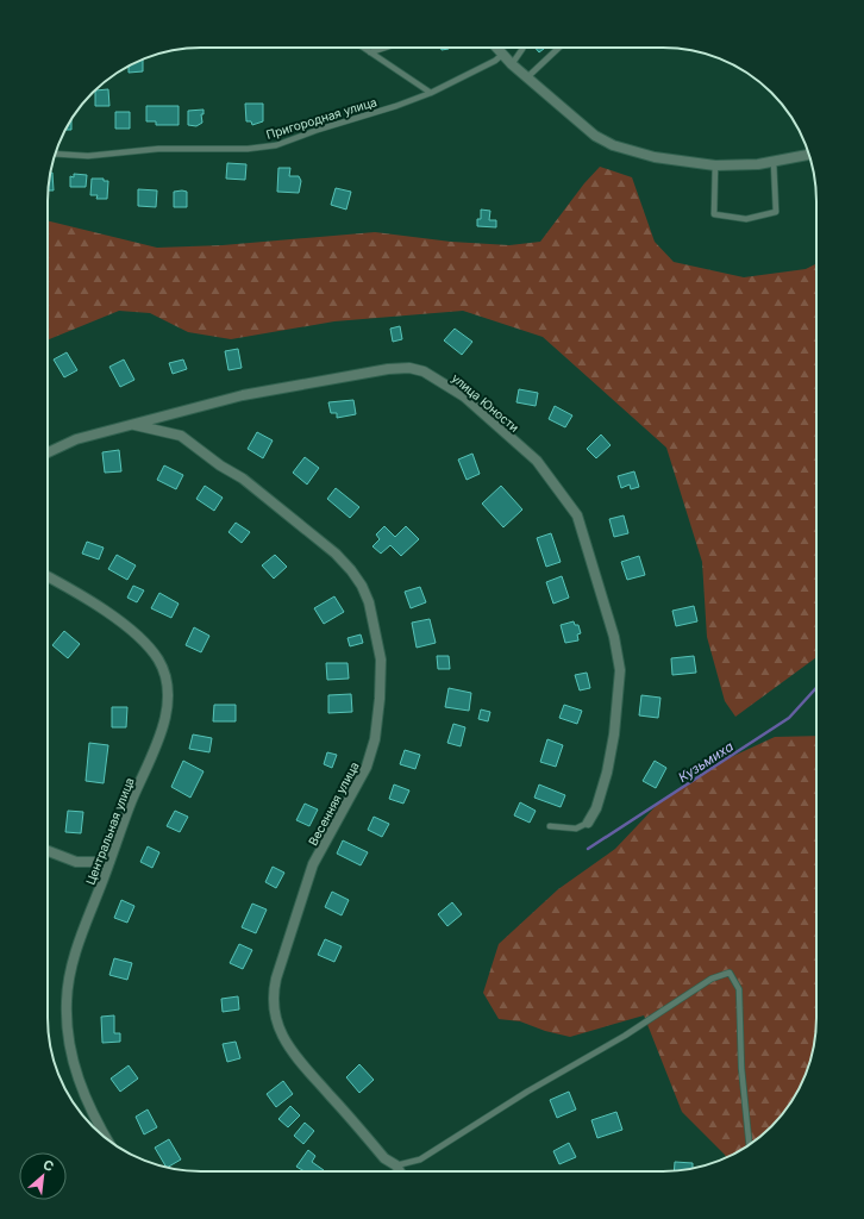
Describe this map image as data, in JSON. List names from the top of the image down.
{
  "streets": {
    "street": ["улица Юности", "Весенняя улица", "Центральная улица"],
    "lane": ["Пригородная улица"]
  },
  "crossings": [
    ["улица Юности", "Весенняя улица"]
  ],
  "water": ["Кузьмиха"],
  "north": "top right"
}
